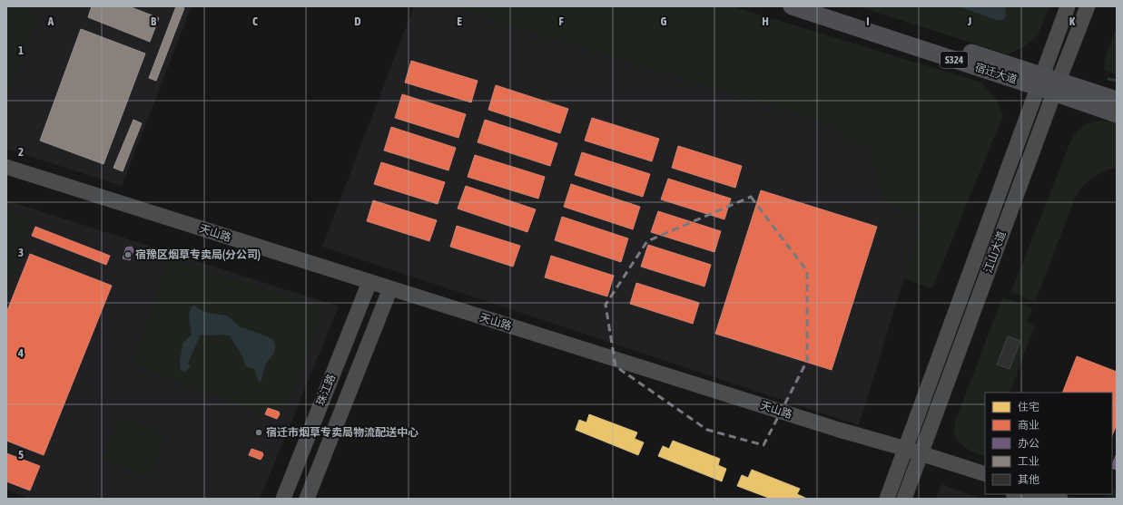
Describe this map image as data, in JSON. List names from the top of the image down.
{
  "streets": {
    "main road": ["S324", "宿迁大道"],
    "street": ["天山路", "江山大道", "珠江路"]
  },
  "crossings": [
    ["宿迁大道", "江山大道"],
    ["天山路", "江山大道"],
    ["天山路", "珠江路"]
  ],
  "places": ["宿豫区烟草专卖局(分公司)", "宿迁市烟草专卖局物流配送中心"],
  "legend": [
    "住宅",
    "商业",
    "办公",
    "工业",
    "其他"
  ],
  "grid": {
    "columns": [
      "A",
      "B",
      "C",
      "D",
      "E",
      "F",
      "G",
      "H",
      "I",
      "J",
      "K"
    ],
    "rows": [
      "1",
      "2",
      "3",
      "4",
      "5"
    ]
  }
}
